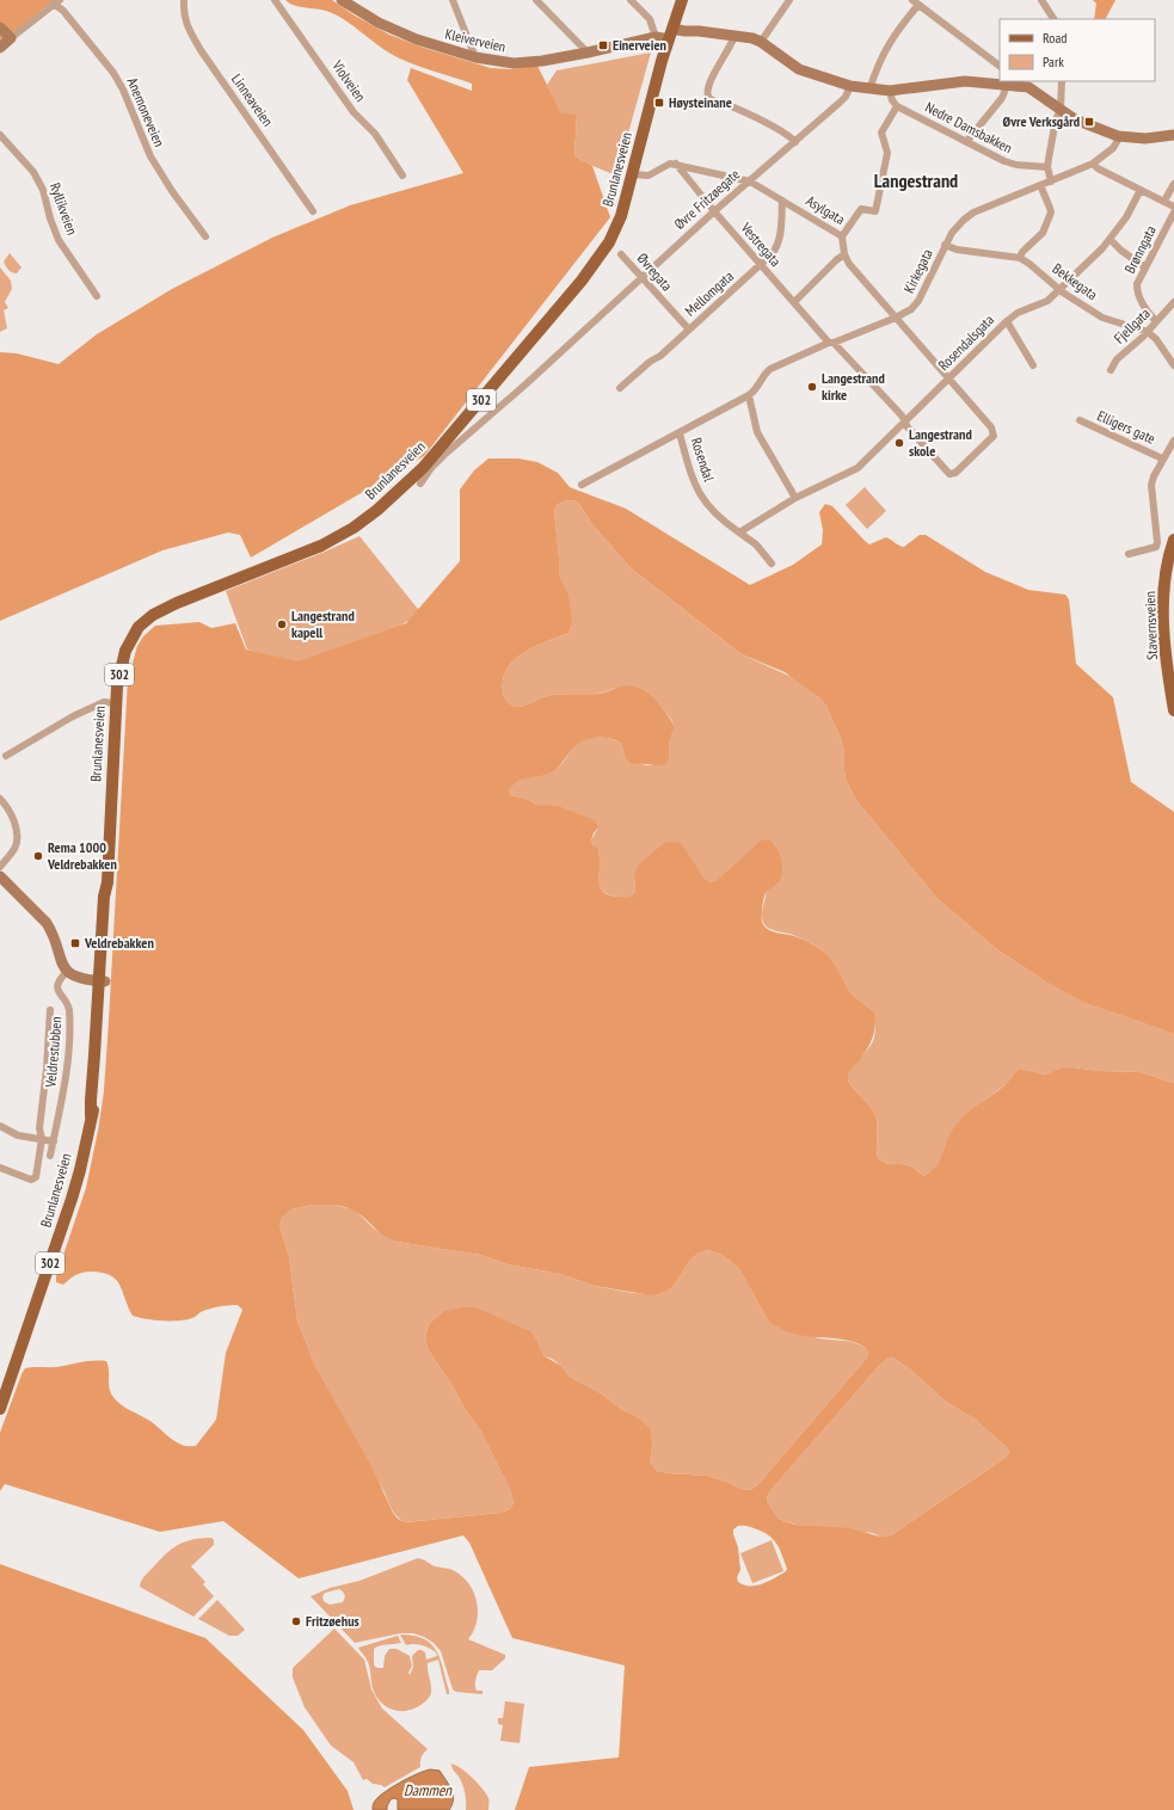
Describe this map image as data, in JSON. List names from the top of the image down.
{
  "streets": {
    "main road": [
      "Kleiverveien",
      "Brunlanesveien",
      "302",
      "Stavernsveien"
    ],
    "street": [
      "Violveien",
      "Linneaveien",
      "Anemoneveien",
      "Nedre Damsbakken",
      "Øvre Fritzøegate",
      "Ryllikveien",
      "Asylgata",
      "Vestregata",
      "Brønngata",
      "Kirkegata",
      "Øvregata",
      "Bekkegata",
      "Mellomgata",
      "Fjellgata",
      "Rosendalsgata",
      "Elligers gate",
      "Rosendal",
      "Veldrestubben"
    ]
  },
  "crossings": [
    ["Kleiverveien", "Brunlanesveien"],
    ["Øvre Fritzøegate", "Asylgata"],
    ["Øvre Fritzøegate", "Vestregata"],
    ["Øvre Fritzøegate", "Øvregata"],
    ["Asylgata", "Vestregata"],
    ["Asylgata", "Kirkegata"],
    ["Asylgata", "Mellomgata"],
    ["Asylgata", "Rosendalsgata"],
    ["Vestregata", "Kirkegata"],
    ["Vestregata", "Mellomgata"],
    ["Vestregata", "Rosendalsgata"],
    ["Brønngata", "Fjellgata"],
    ["Kirkegata", "Bekkegata"],
    ["Kirkegata", "Rosendal"],
    ["Øvregata", "Mellomgata"],
    ["Bekkegata", "Fjellgata"],
    ["Bekkegata", "Rosendalsgata"]
  ],
  "districts": ["Langestrand"],
  "water": ["Dammen"],
  "places": {
    "transit": [
      "Einerveien",
      "Høysteinane",
      "Øvre Verksgård",
      "Veldrebakken"
    ],
    "other": [
      "Langestrand kirke",
      "Langestrand skole",
      "Langestrand kapell",
      "Rema 1000 Veldrebakken",
      "Fritzøehus"
    ]
  },
  "legend": ["Road", "Park"]
}
